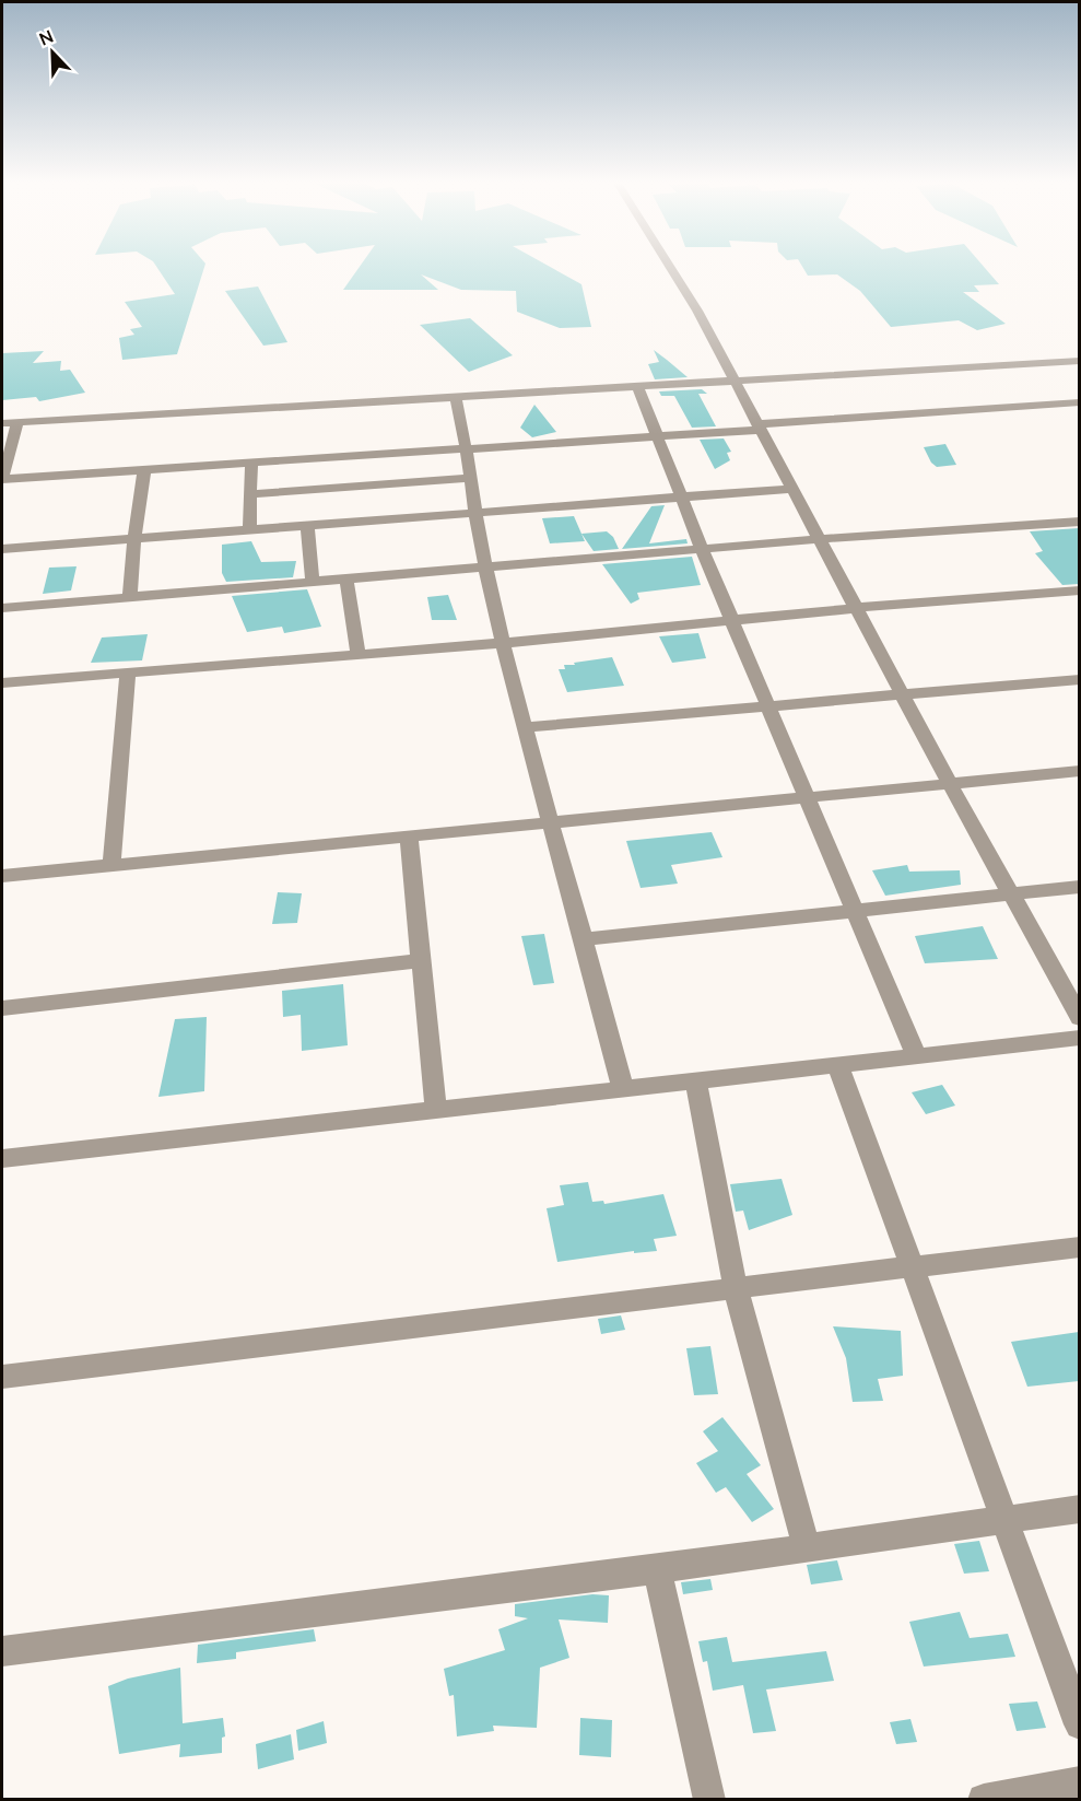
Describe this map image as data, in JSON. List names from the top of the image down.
{
  "north": "top left"
}
